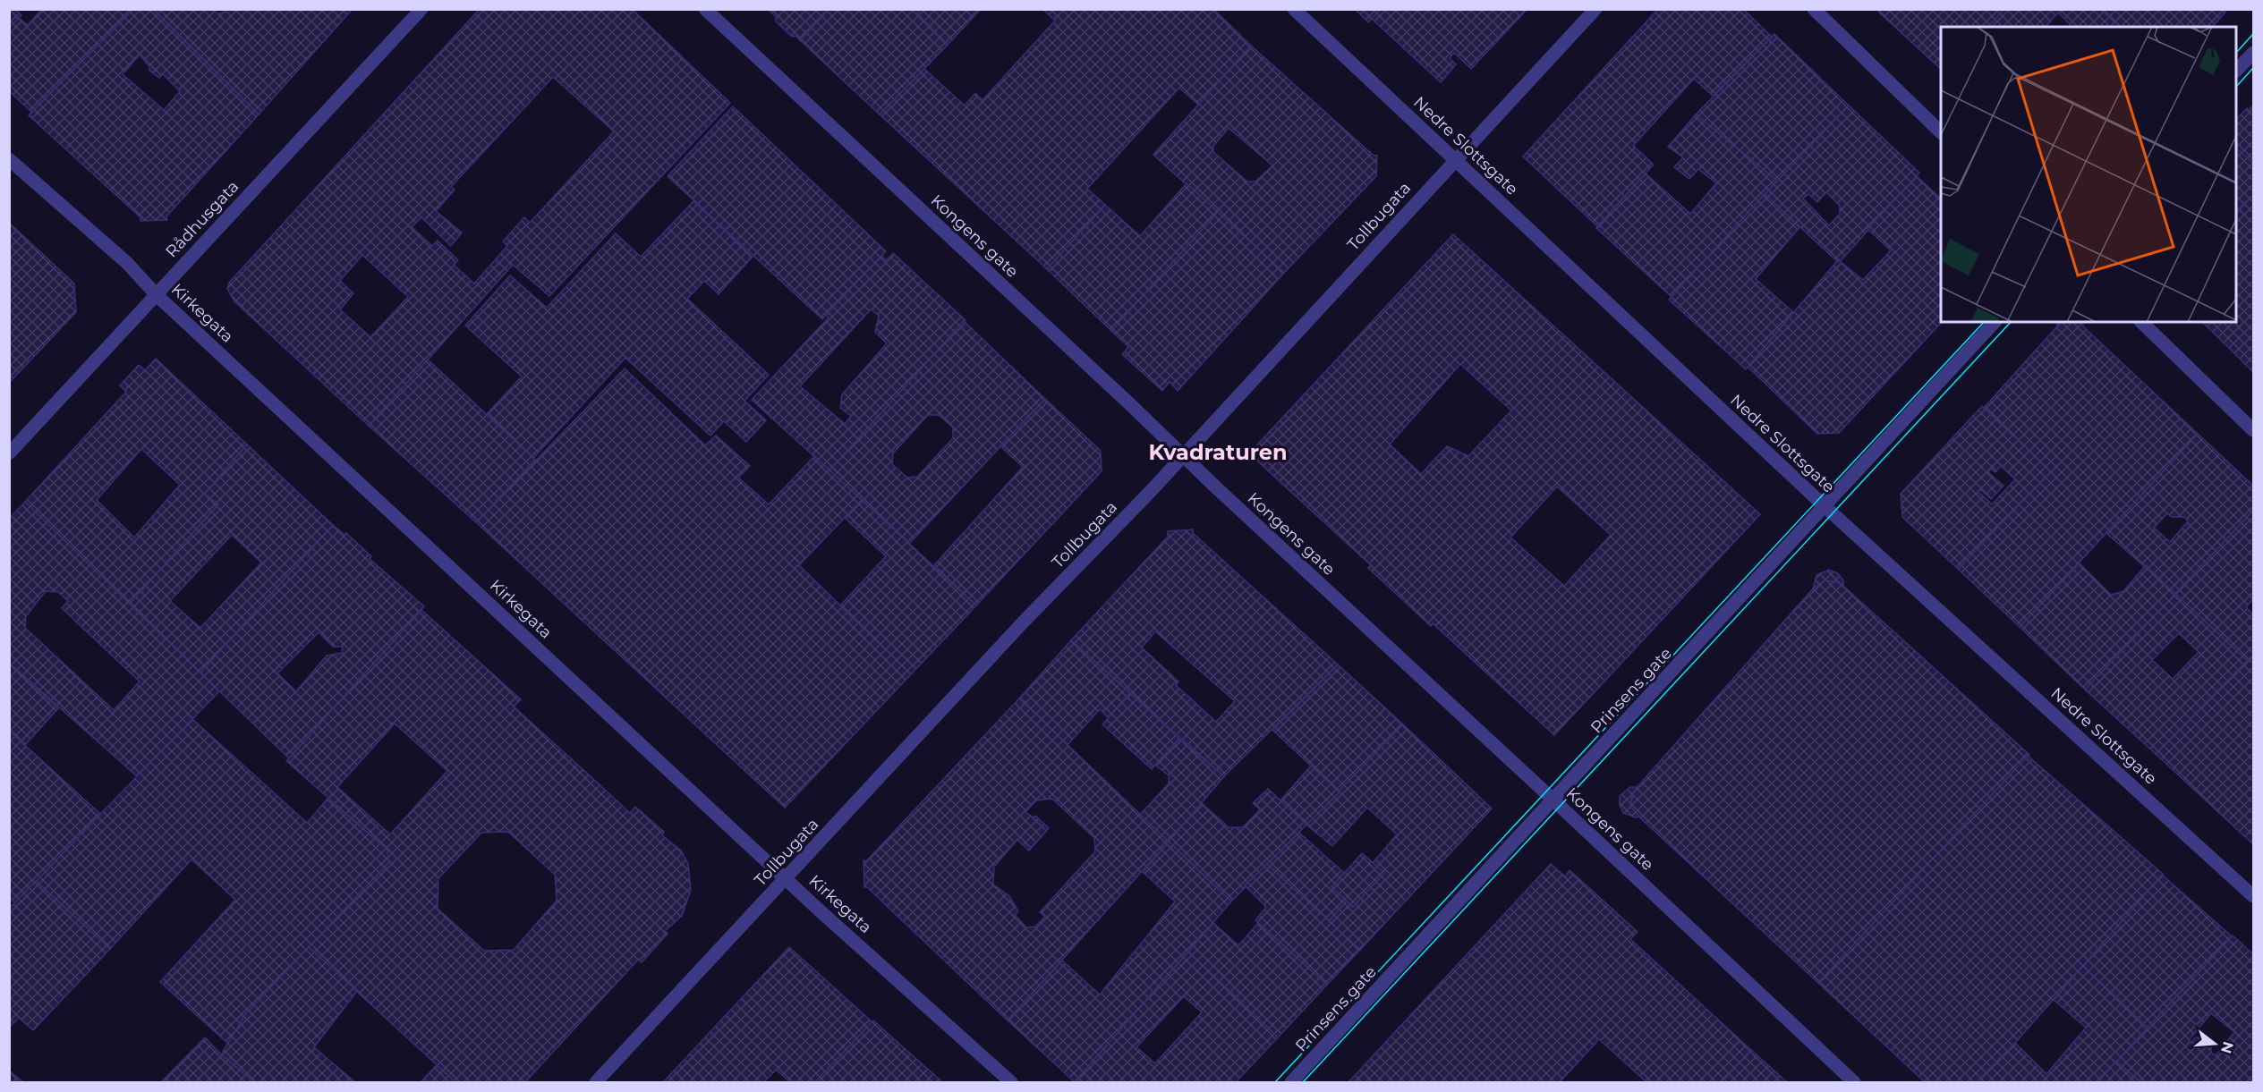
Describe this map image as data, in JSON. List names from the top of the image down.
{
  "streets": {
    "street": [
      "Nedre Slottsgate",
      "Tollbugata",
      "Rådhusgata",
      "Kongens gate",
      "Kirkegata",
      "Prinsens gate"
    ]
  },
  "crossings": [
    ["Nedre Slottsgate", "Tollbugata"],
    ["Nedre Slottsgate", "Prinsens gate"],
    ["Tollbugata", "Kongens gate"],
    ["Tollbugata", "Kirkegata"],
    ["Rådhusgata", "Kirkegata"],
    ["Kongens gate", "Prinsens gate"]
  ],
  "districts": ["Kvadraturen"],
  "north": "right"
}
